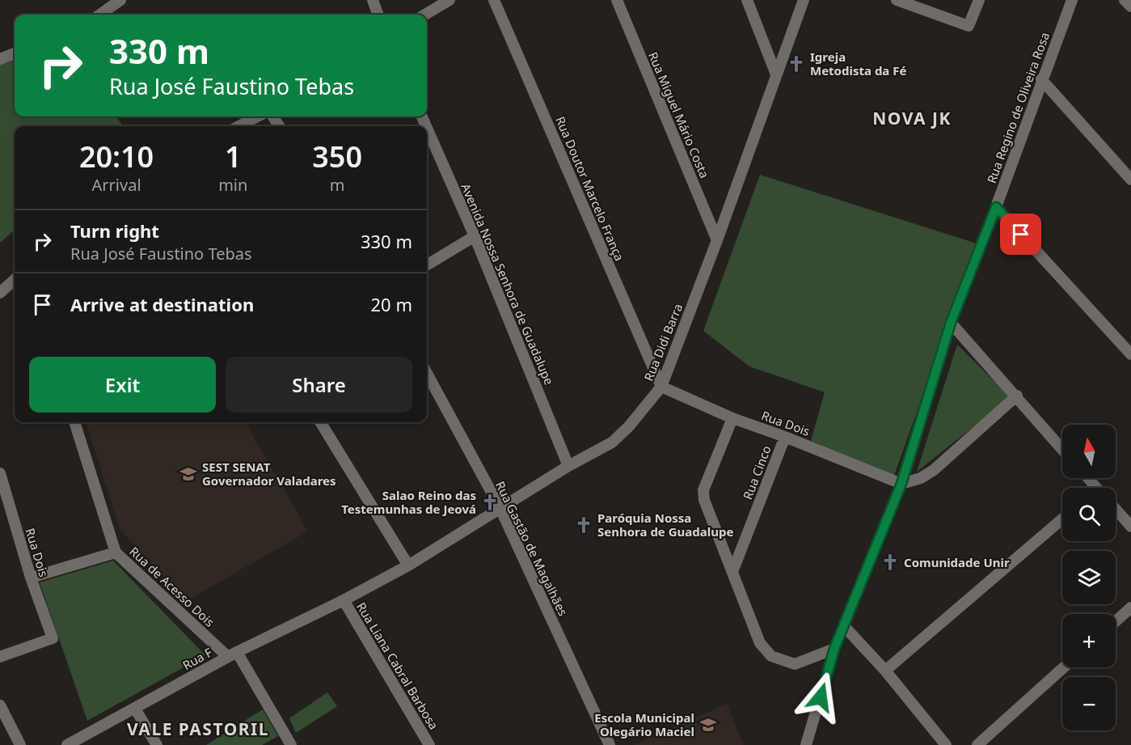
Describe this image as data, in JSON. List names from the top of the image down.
{
  "streets": {
    "street": [
      "Rua Regino de Oliveira Rosa",
      "Rua Miguel Mário Costa",
      "Rua Doutor Marcelo França",
      "Avenida Nossa Senhora de Guadalupe",
      "Rua Didi Barra",
      "Rua Dois",
      "Rua Cinco",
      "Rua Gastão de Magalhães",
      "Rua de Acesso Dois",
      "Rua F",
      "Rua Liana Cabral Barbosa"
    ]
  },
  "crossings": [
    ["Rua Regino de Oliveira Rosa", "Rua Dois"],
    ["Rua Miguel Mário Costa", "Rua Didi Barra"],
    ["Rua Doutor Marcelo França", "Rua Didi Barra"],
    ["Rua Doutor Marcelo França", "Rua Dois"],
    ["Avenida Nossa Senhora de Guadalupe", "Rua Didi Barra"],
    ["Rua Didi Barra", "Rua Dois"],
    ["Rua Didi Barra", "Rua Gastão de Magalhães"],
    ["Rua Didi Barra", "Rua F"],
    ["Rua Didi Barra", "Rua Liana Cabral Barbosa"],
    ["Rua Dois", "Rua Cinco"],
    ["Rua de Acesso Dois", "Rua F"],
    ["Rua F", "Rua Liana Cabral Barbosa"]
  ],
  "districts": ["NOVA JK", "VALE PASTORIL"],
  "places": {
    "church": [
      "Igreja Metodista da Fé",
      "Salao Reino das Testemunhas de Jeová",
      "Paróquia Nossa Senhora de Guadalupe",
      "Comunidade Unir"
    ],
    "school or university": ["SEST SENAT Governador Valadares", "Escola Municipal Olegário Maciel"]
  },
  "north": "top",
  "page": {
    "turn": ["330 m", "Rua José Faustino Tebas"],
    "eta": [
      "20:10",
      "Arrival",
      "1",
      "min",
      "350",
      "m"
    ],
    "list": [
      {
        "name": "Turn right",
        "note": "Rua José Faustino Tebas",
        "value": "330 m"
      },
      {
        "name": "Arrive at destination",
        "value": "20 m"
      }
    ],
    "buttons": ["Exit", "Share"],
    "map_buttons": ["+", "−"]
  }
}
